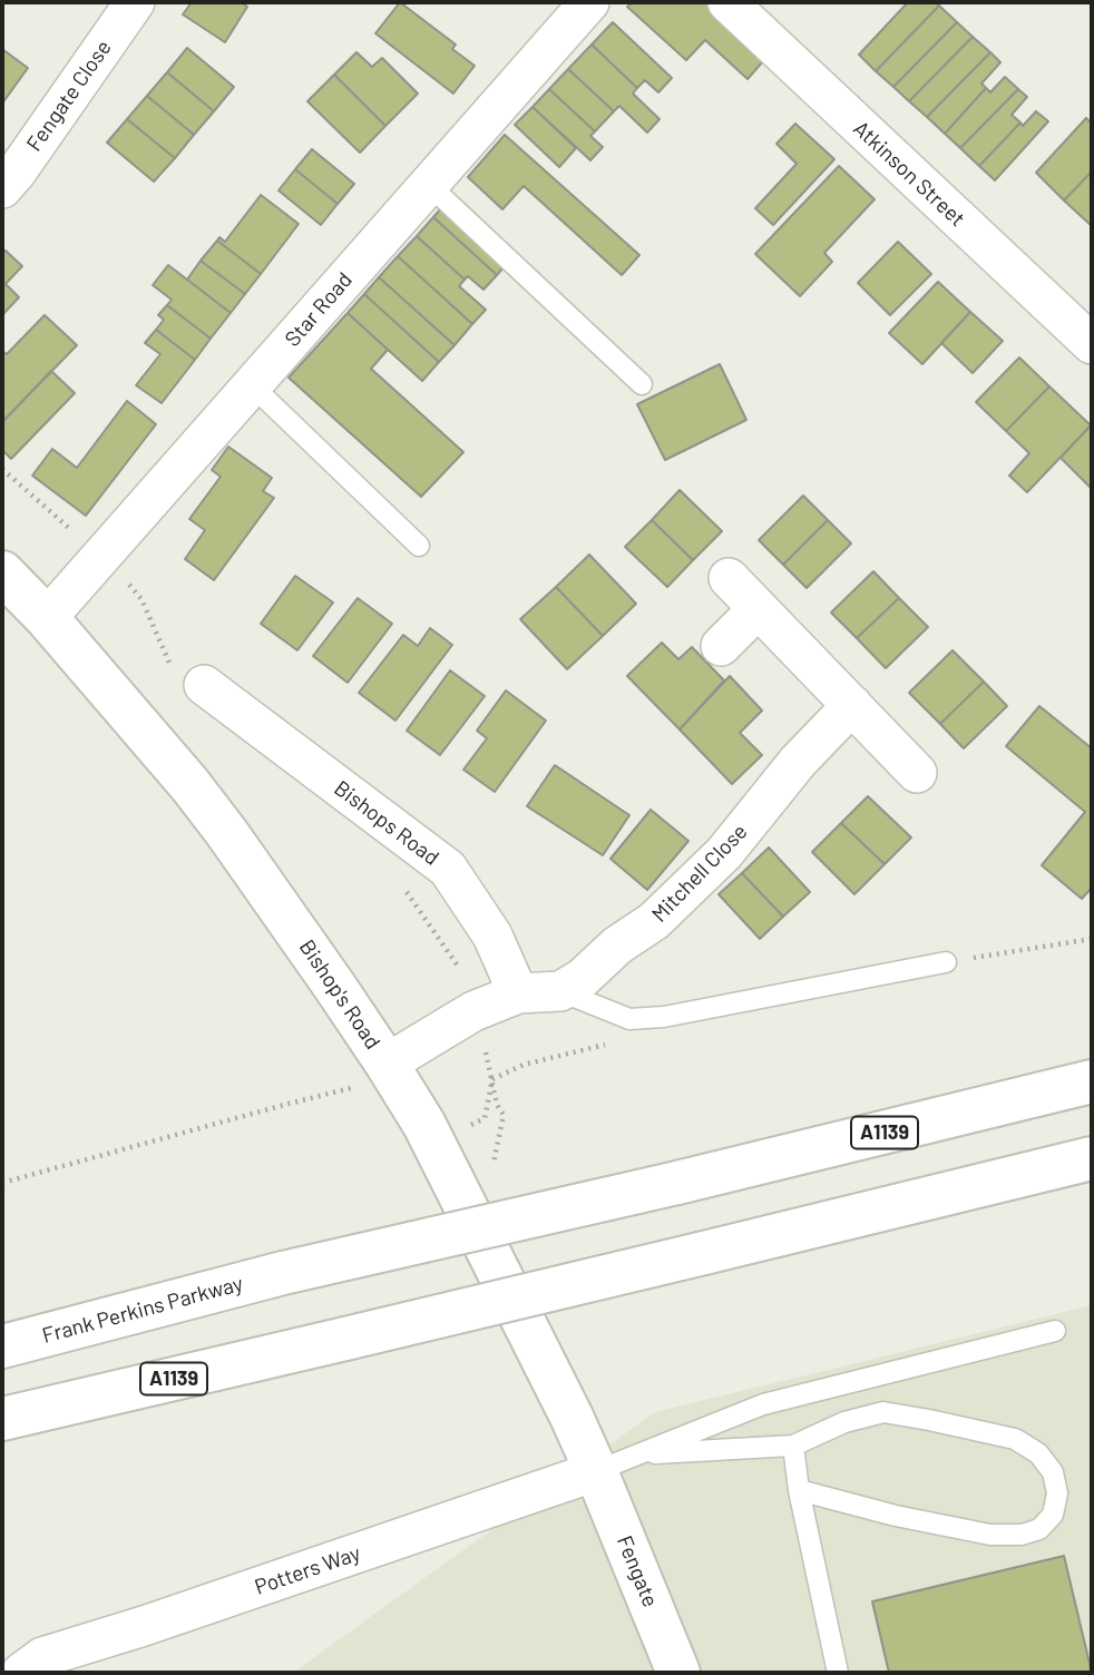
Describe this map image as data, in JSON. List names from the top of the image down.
{
  "streets": {
    "main road": [
      "Bishop's Road",
      "A1139",
      "Frank Perkins Parkway",
      "Fengate"
    ],
    "street": [
      "Fengate Close",
      "Atkinson Street",
      "Star Road",
      "Bishops Road",
      "Mitchell Close",
      "Potters Way"
    ]
  },
  "crossings": [
    ["Star Road", "Bishop's Road"],
    ["Bishop's Road", "Potters Way"],
    ["Bishop's Road", "Fengate"],
    ["Potters Way", "Fengate"]
  ]
}
